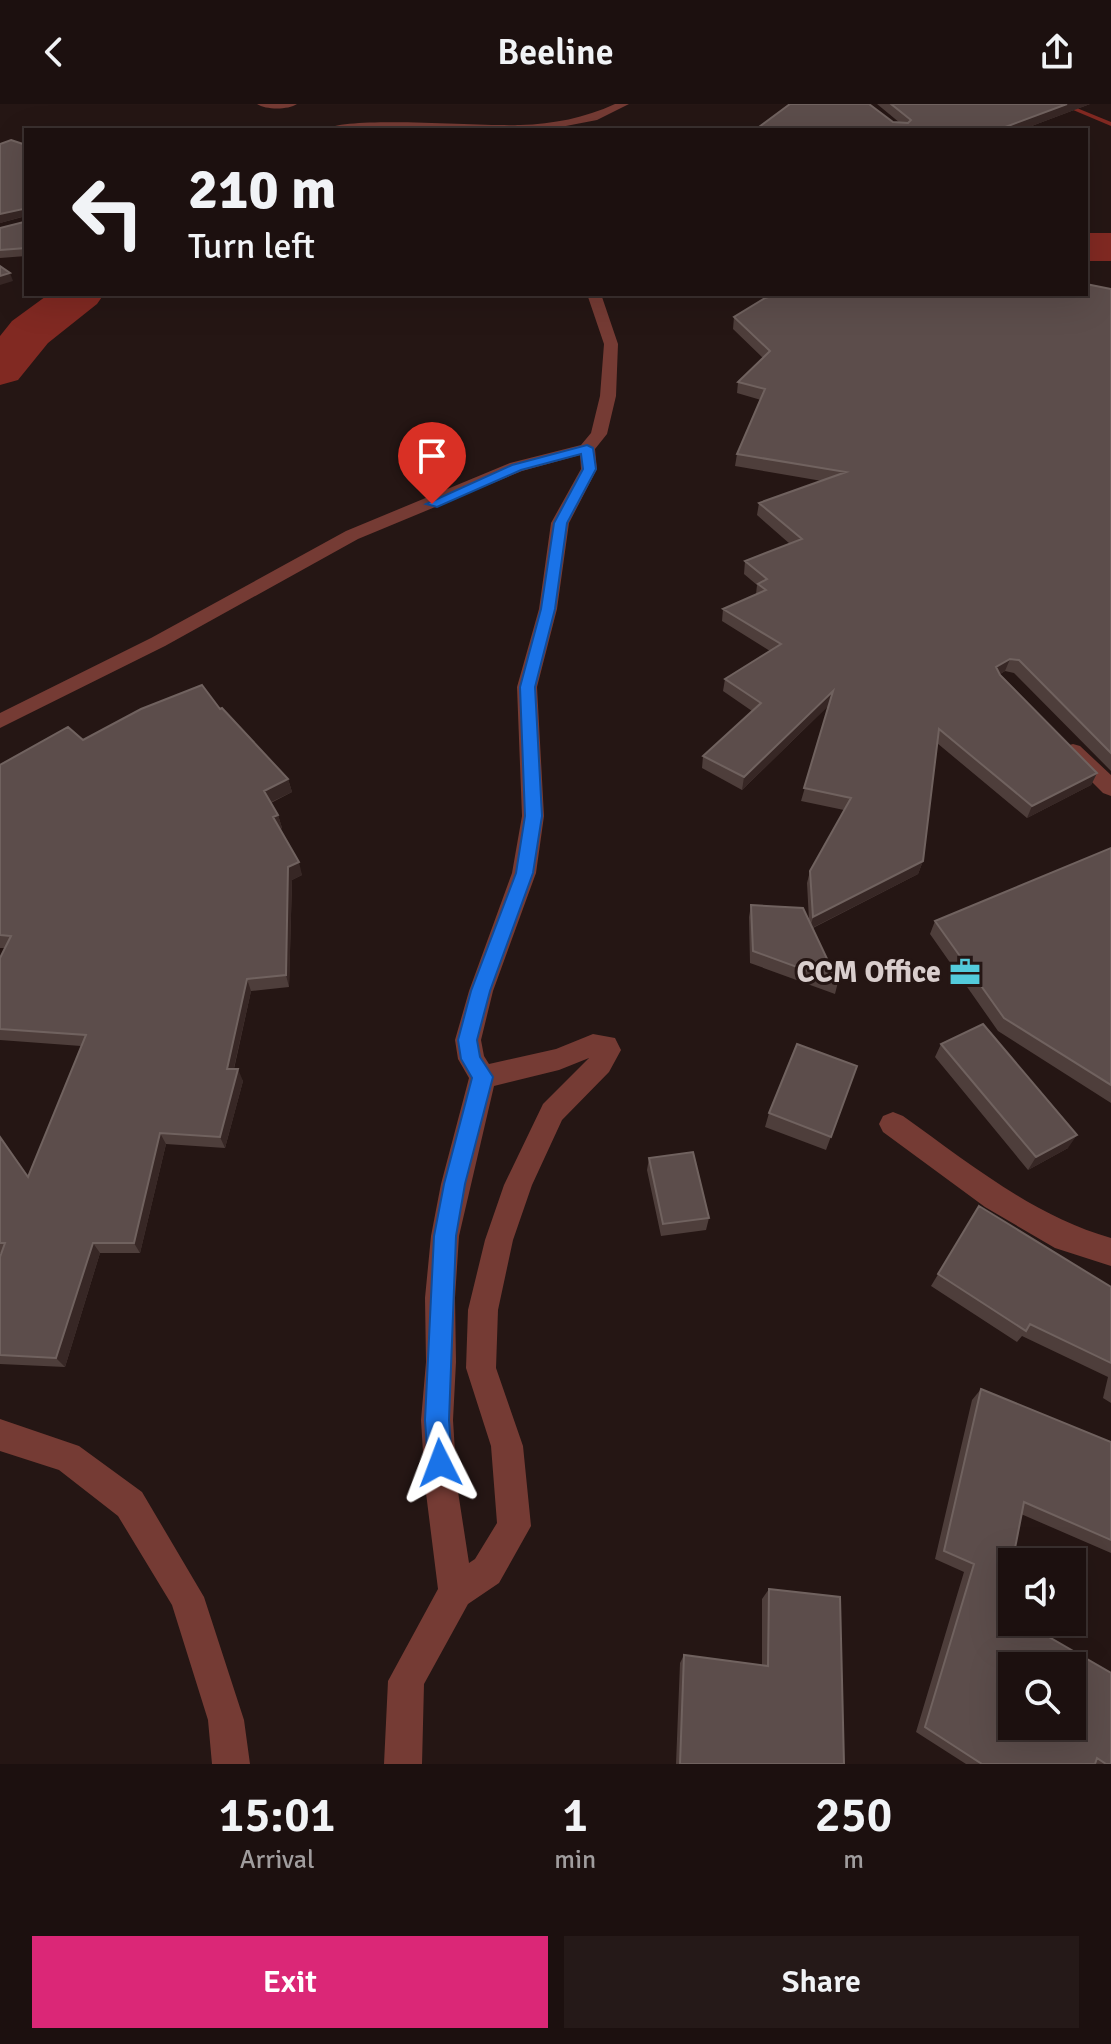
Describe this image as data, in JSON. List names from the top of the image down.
{
  "places": {
    "office": ["CCM Office"]
  },
  "page": {
    "header": "Beeline",
    "turn": ["210 m", "Turn left"],
    "eta": [
      "15:01",
      "Arrival",
      "1",
      "min",
      "250",
      "m"
    ],
    "buttons": ["Exit", "Share"]
  }
}
